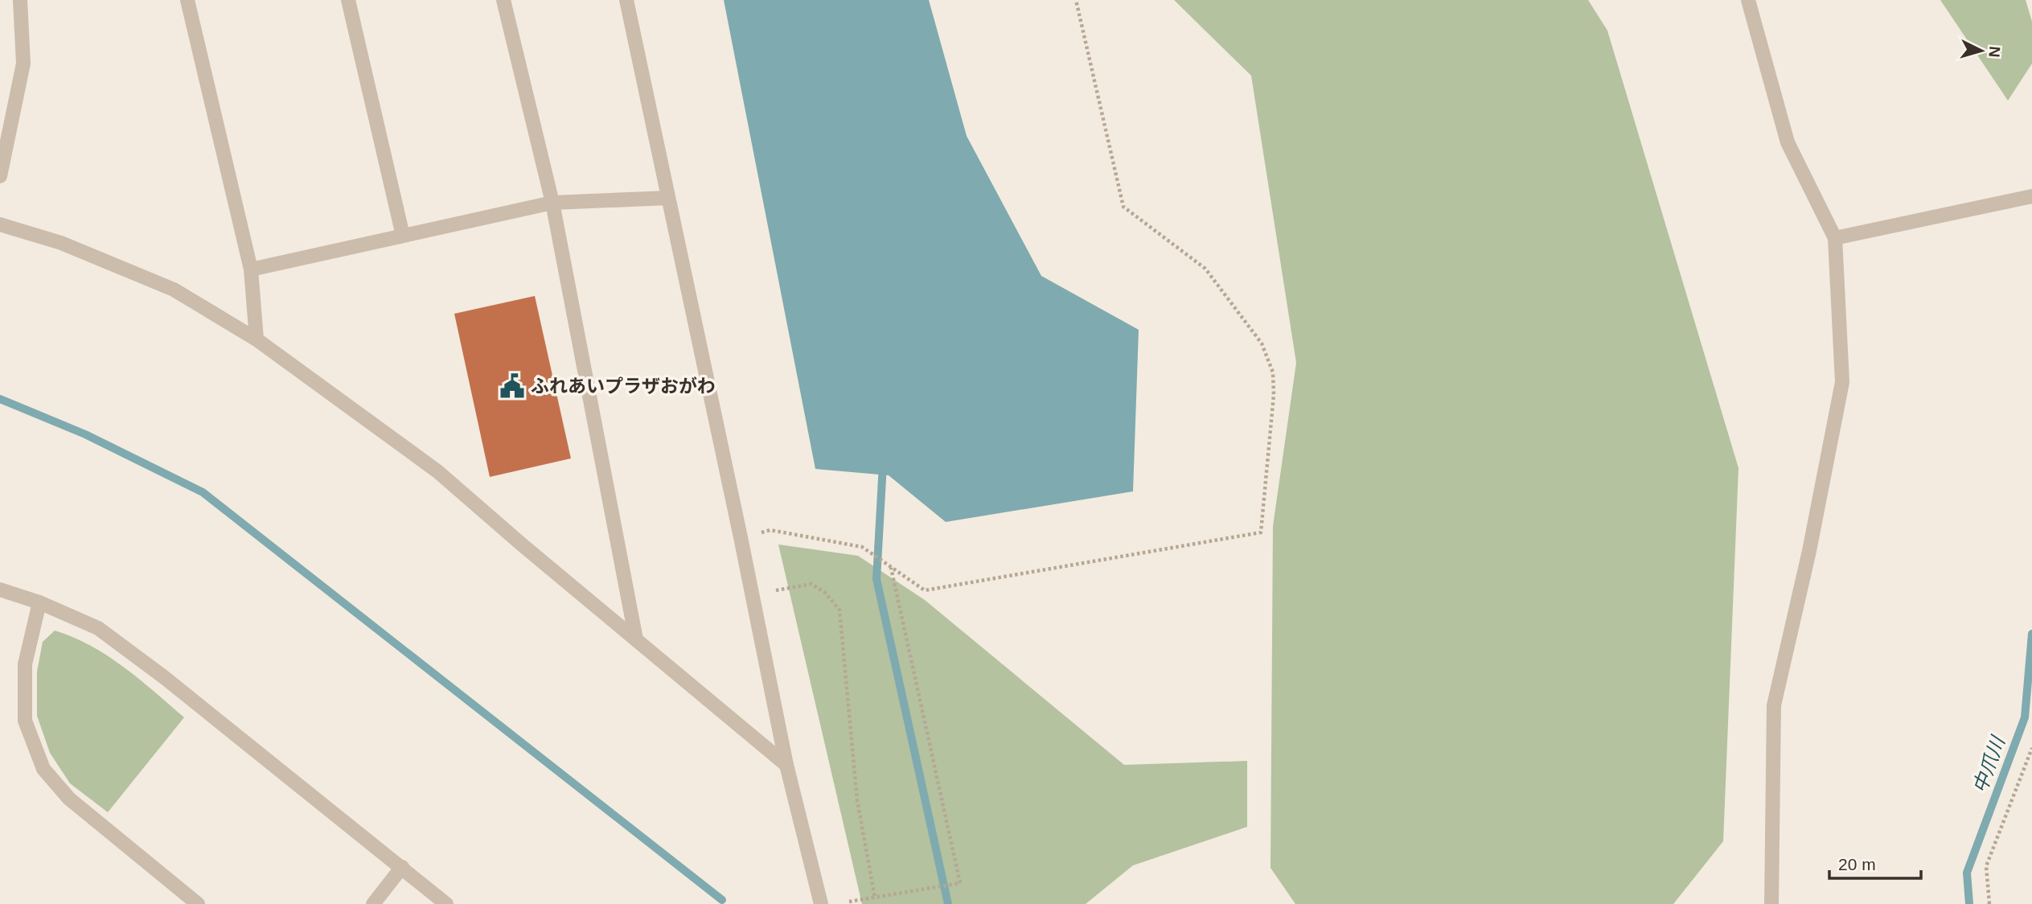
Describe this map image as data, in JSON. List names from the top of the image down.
{
  "water": ["中爪川"],
  "places": {
    "public building": ["ふれあいプラザおがわ"]
  },
  "scale_bar": "20 m",
  "north": "right"
}
